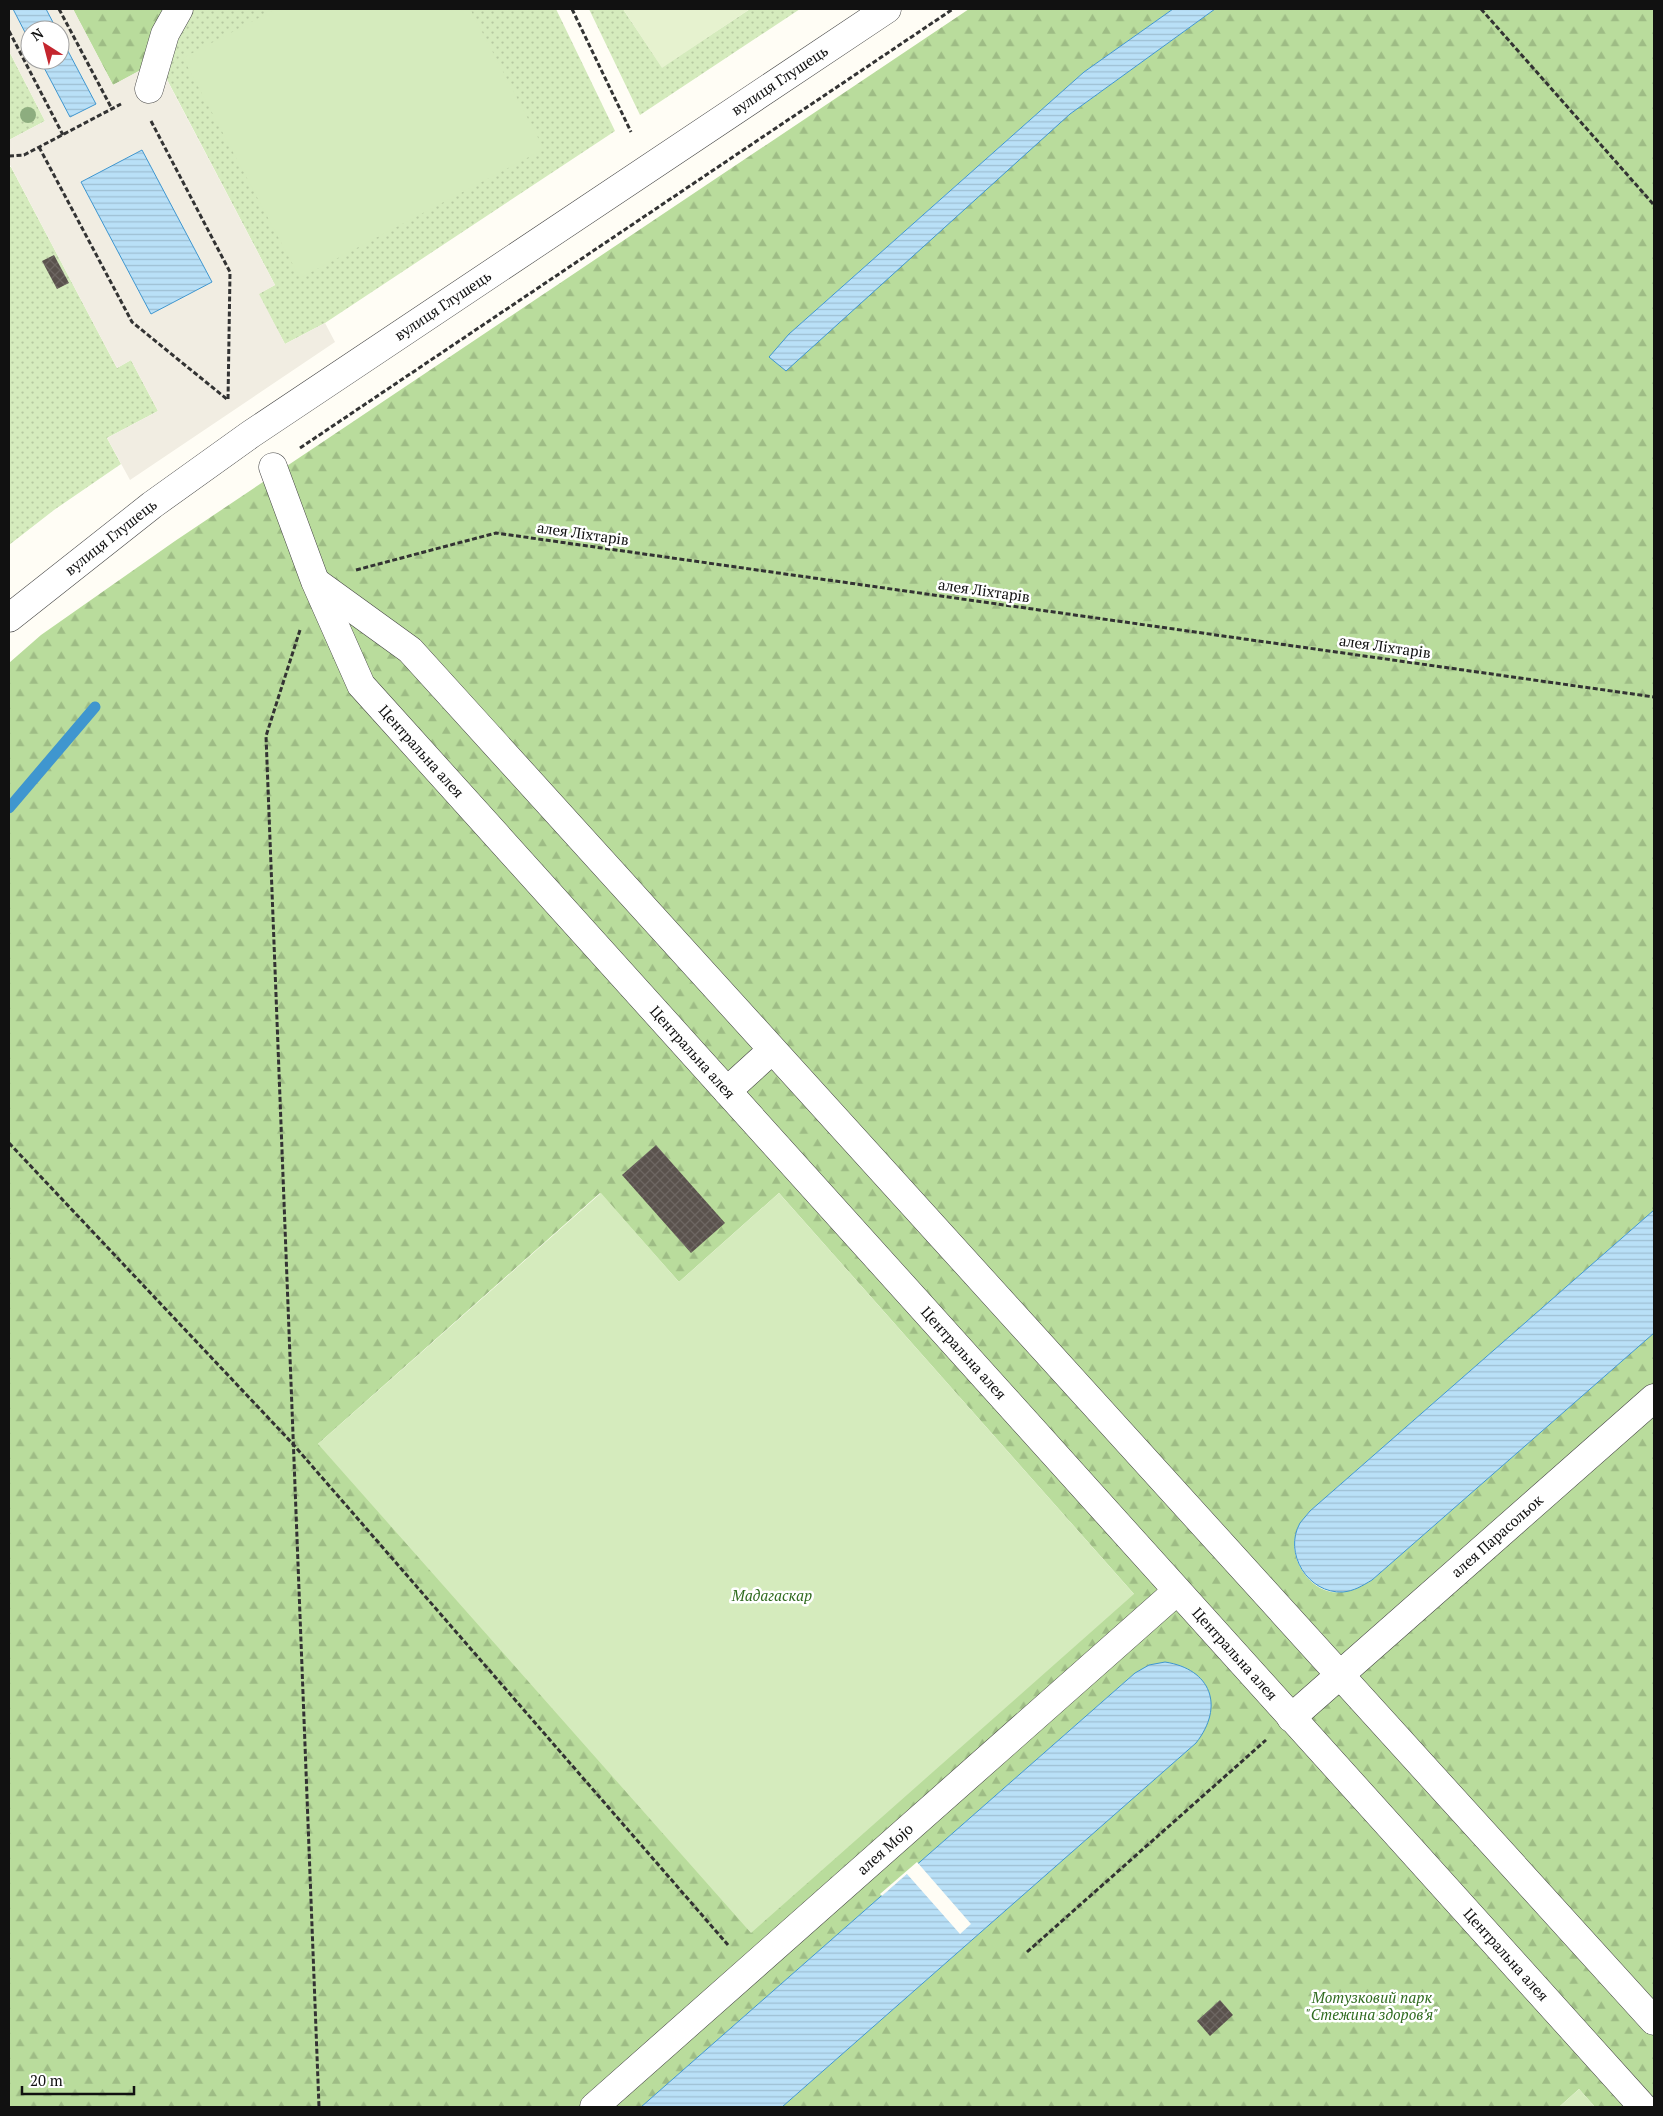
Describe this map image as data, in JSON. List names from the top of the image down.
{
  "streets": {
    "street": [
      "вулиця Глушець",
      "Центральна алея",
      "алея Парасольок",
      "алея Mojo"
    ],
    "path": ["алея Ліхтарів"]
  },
  "crossings": [
    ["алея Ліхтарів", "Центральна алея"],
    ["Центральна алея", "алея Парасольок"],
    ["Центральна алея", "алея Mojo"]
  ],
  "parks": ["Мадагаскар", "Мотузковий парк \"Стежина здоров’я\""],
  "scale_bar": "20 m",
  "north": "top left"
}
